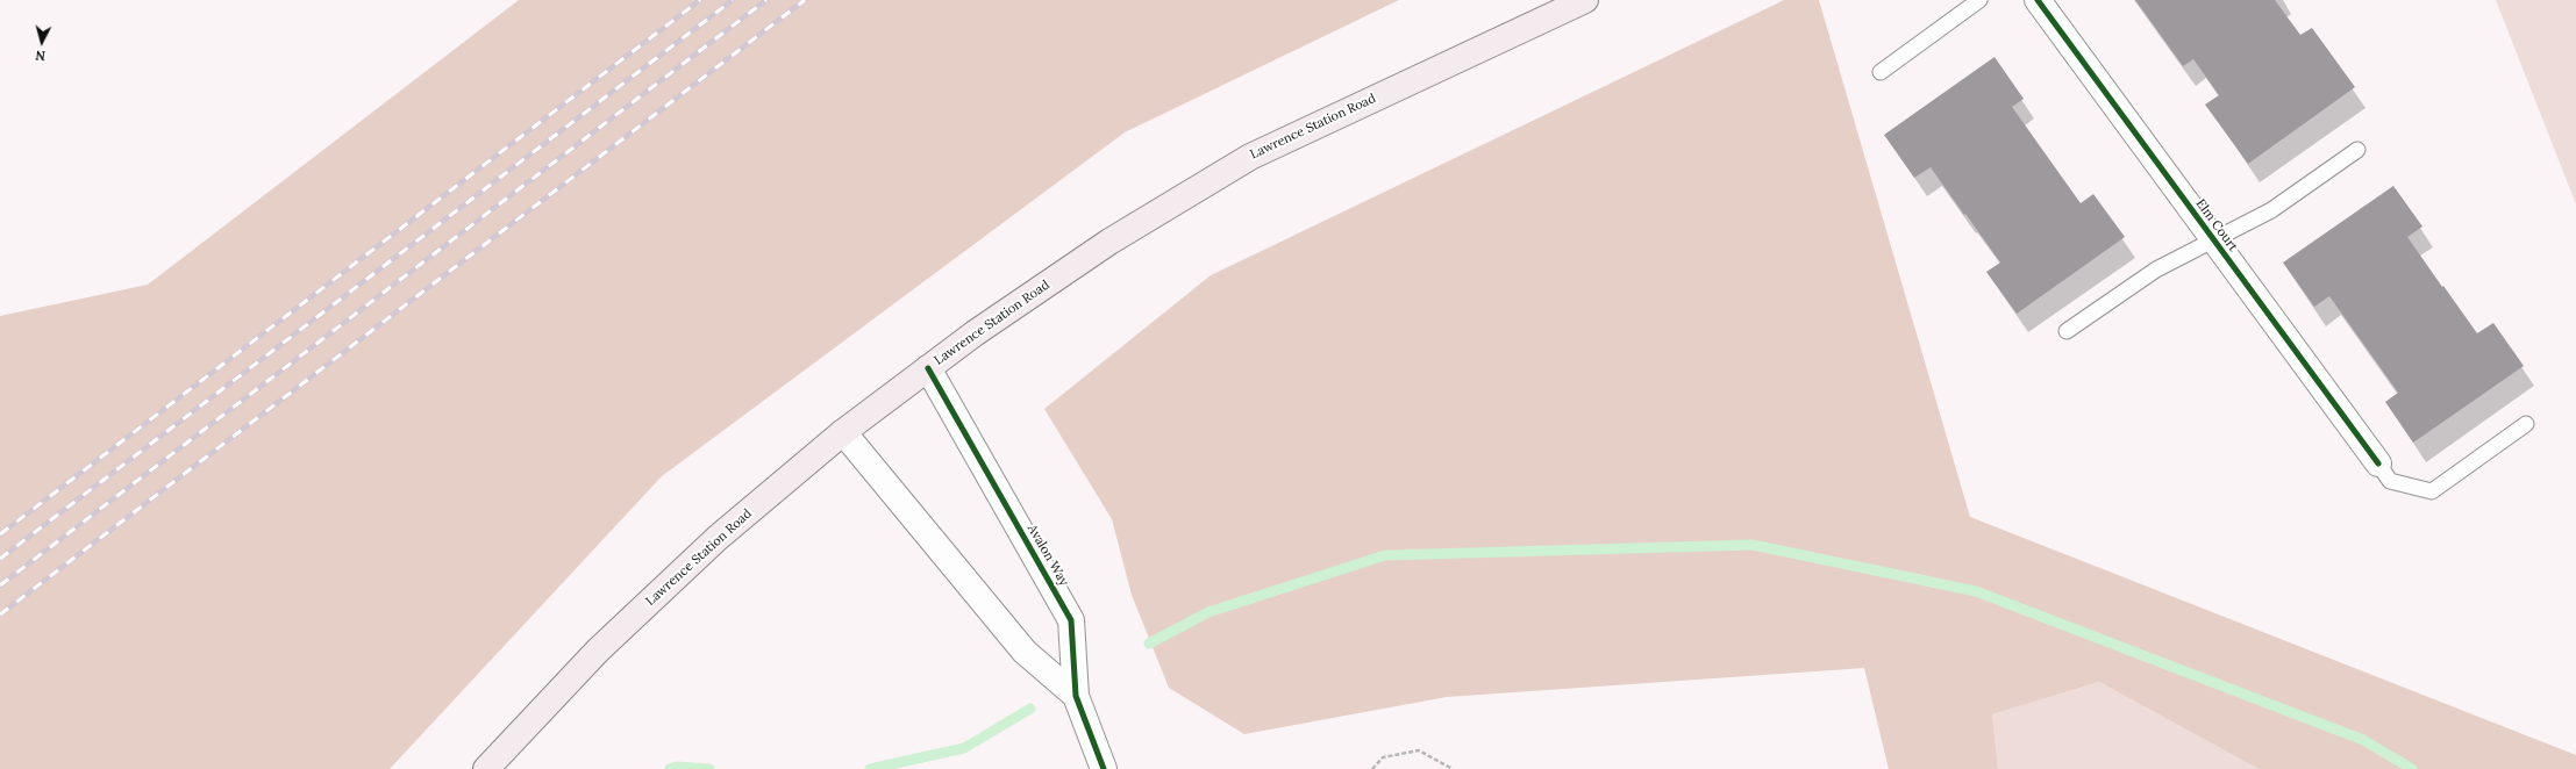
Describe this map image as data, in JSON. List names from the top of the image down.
{
  "streets": {
    "main road": ["Lawrence Station Road"],
    "street": ["Elm Court", "Avalon Way"]
  },
  "crossings": [
    ["Lawrence Station Road", "Avalon Way"]
  ],
  "north": "bottom"
}
